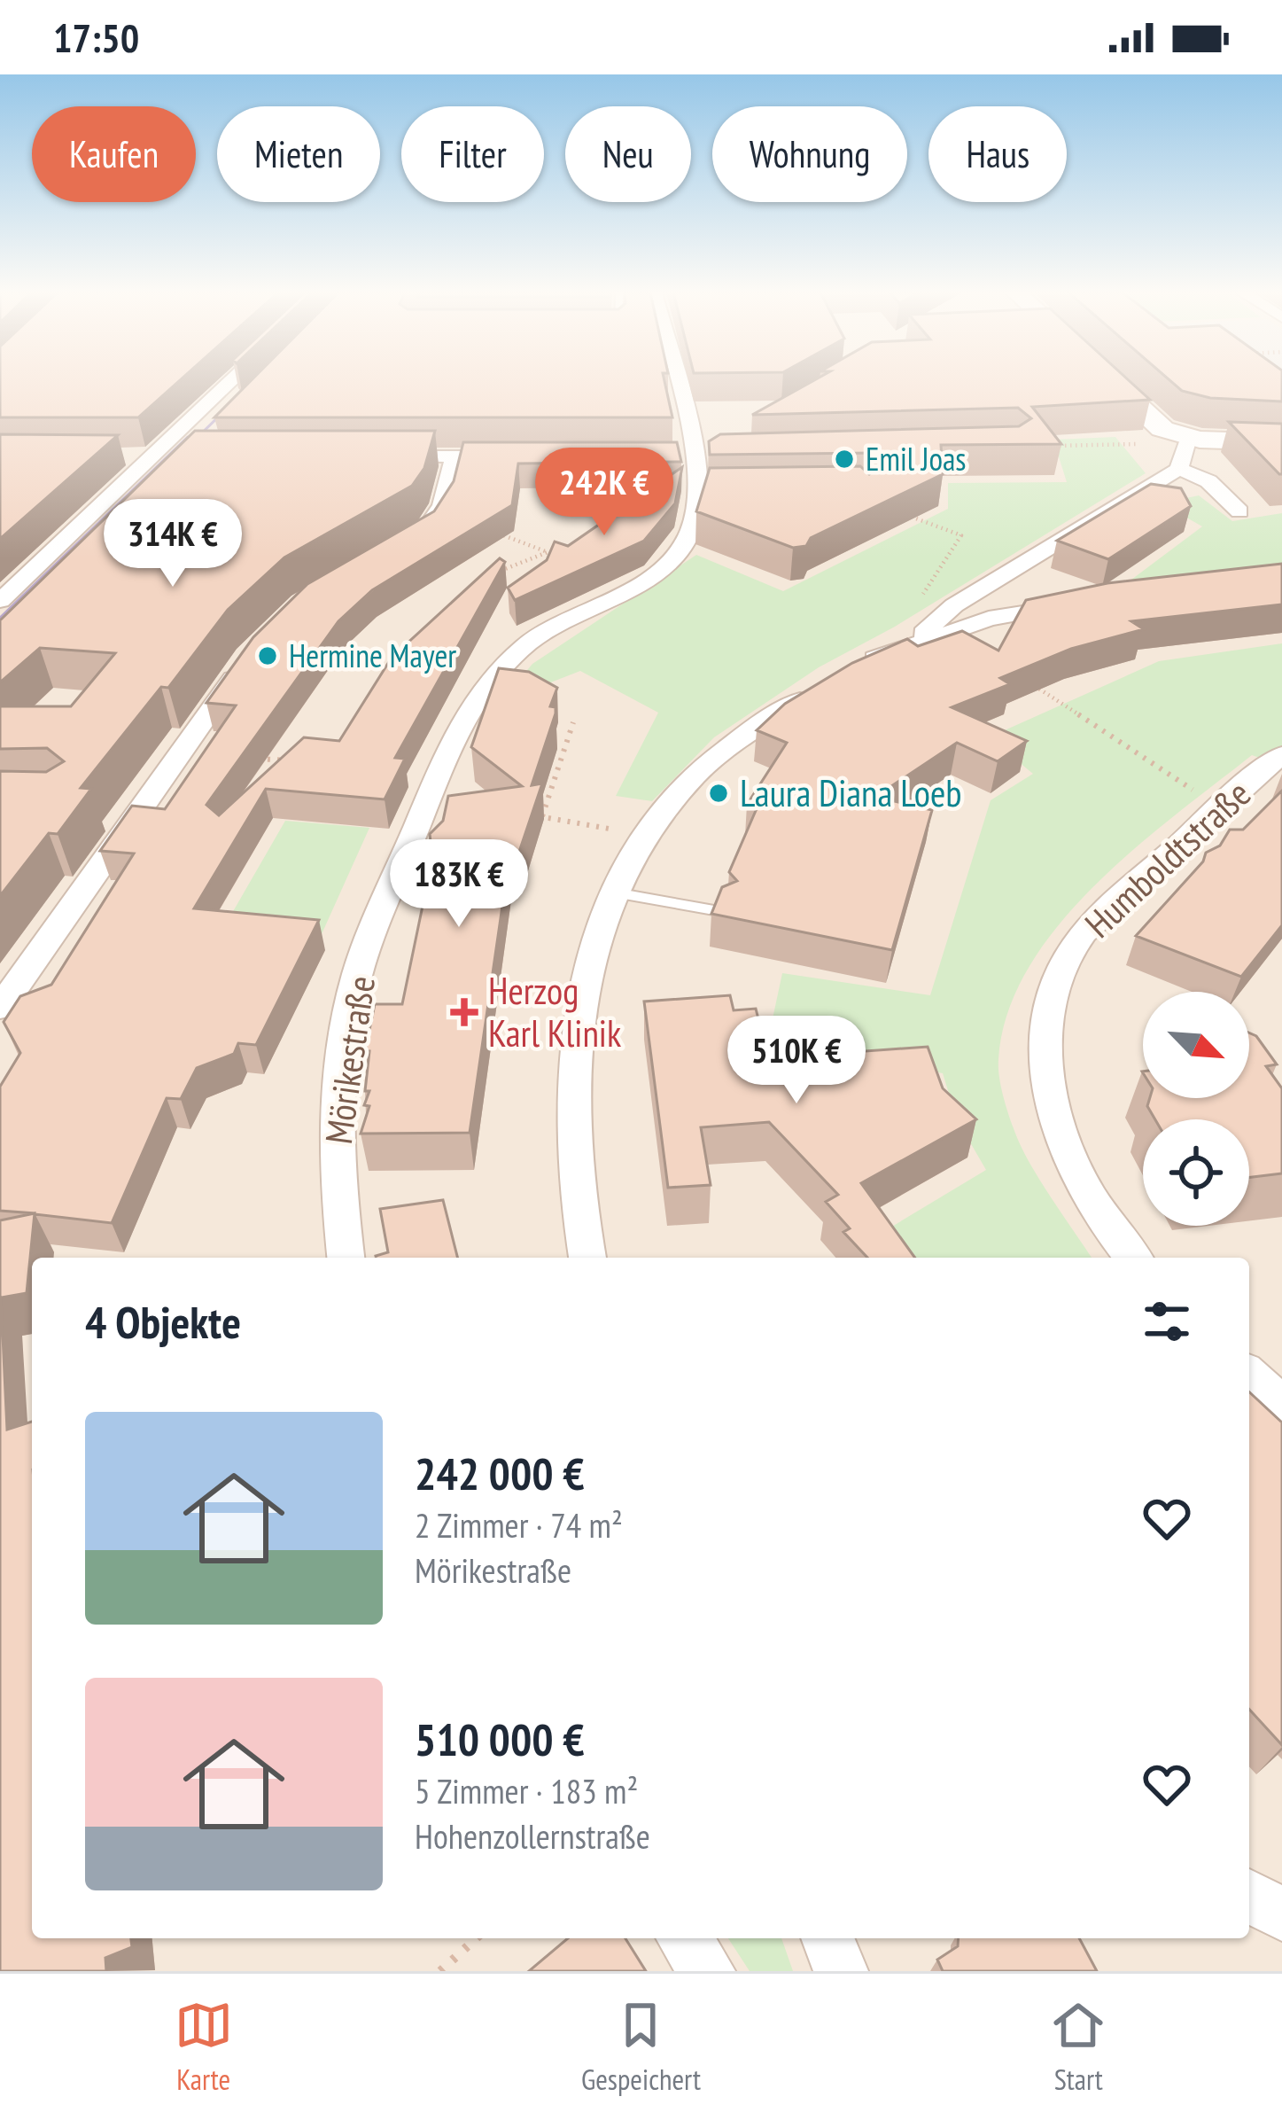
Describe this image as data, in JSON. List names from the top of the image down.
{
  "streets": {
    "street": ["Humboldtstraße", "Mörikestraße"]
  },
  "places": {
    "other": ["Emil Joas", "Hermine Mayer", "Laura Diana Loeb"],
    "health": ["Herzog Karl Klinik"]
  },
  "north": "bottom right",
  "page": {
    "status": "17:50",
    "chip": [
      "Kaufen",
      "Mieten",
      "Filter",
      "Neu",
      "Wohnung",
      "Haus"
    ],
    "price": [
      "242K €",
      "314K €",
      "183K €",
      "510K €"
    ],
    "heading": "4 Objekte",
    "list": [
      {
        "name": "242 000 €",
        "note": "2 Zimmer · 74 m² · Mörikestraße"
      },
      {
        "name": "510 000 €",
        "note": "5 Zimmer · 183 m² · Hohenzollernstraße"
      }
    ],
    "tabs": ["Karte", "Gespeichert", "Start"]
  }
}
